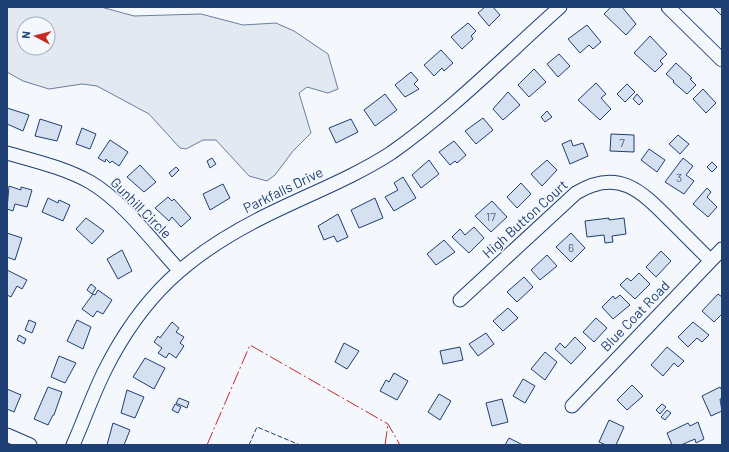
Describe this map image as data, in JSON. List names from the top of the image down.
{
  "streets": {
    "street": [
      "Parkfalls Drive",
      "Gunhill Circle",
      "High Button Court",
      "Blue Coat Road"
    ]
  },
  "crossings": [
    ["Parkfalls Drive", "Gunhill Circle"],
    ["High Button Court", "Blue Coat Road"]
  ],
  "house_numbers": [
    "7",
    "3",
    "17",
    "6"
  ],
  "north": "left"
}
